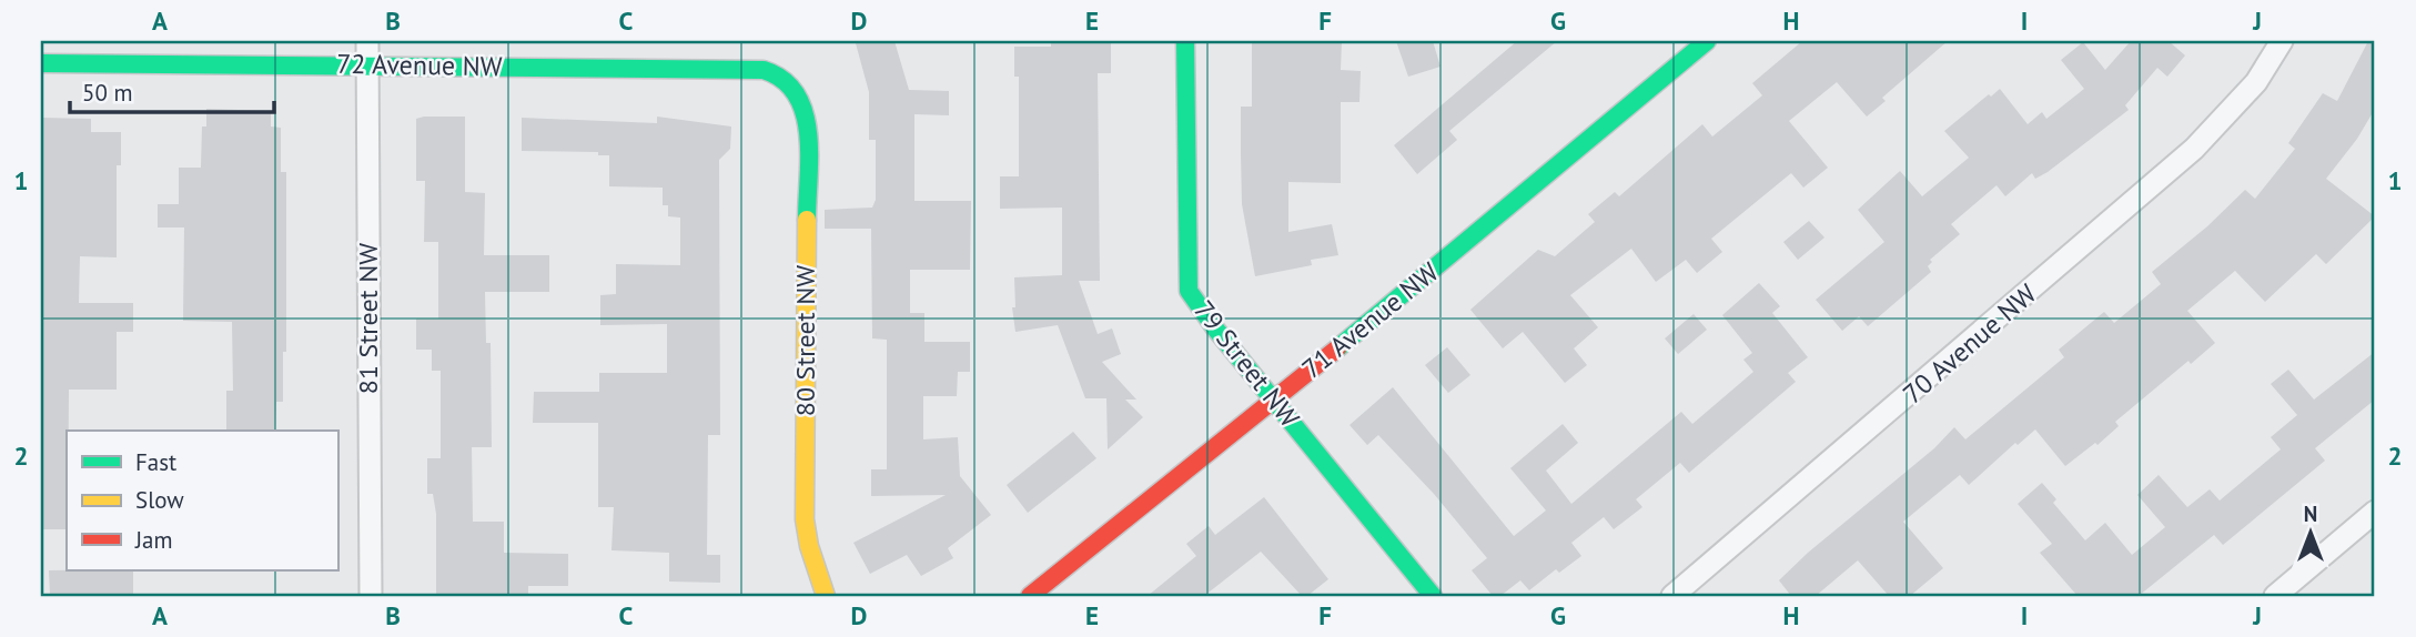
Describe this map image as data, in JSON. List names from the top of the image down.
{
  "streets": {
    "street": [
      "72 Avenue NW",
      "81 Street NW",
      "71 Avenue NW",
      "80 Street NW",
      "70 Avenue NW",
      "79 Street NW"
    ]
  },
  "crossings": [
    ["72 Avenue NW", "81 Street NW"],
    ["72 Avenue NW", "80 Street NW"],
    ["71 Avenue NW", "79 Street NW"]
  ],
  "legend": ["Fast", "Slow", "Jam"],
  "scale_bar": "50 m",
  "north": "top",
  "grid": {
    "columns": [
      "A",
      "B",
      "C",
      "D",
      "E",
      "F",
      "G",
      "H",
      "I",
      "J"
    ],
    "rows": ["1", "2"]
  }
}
